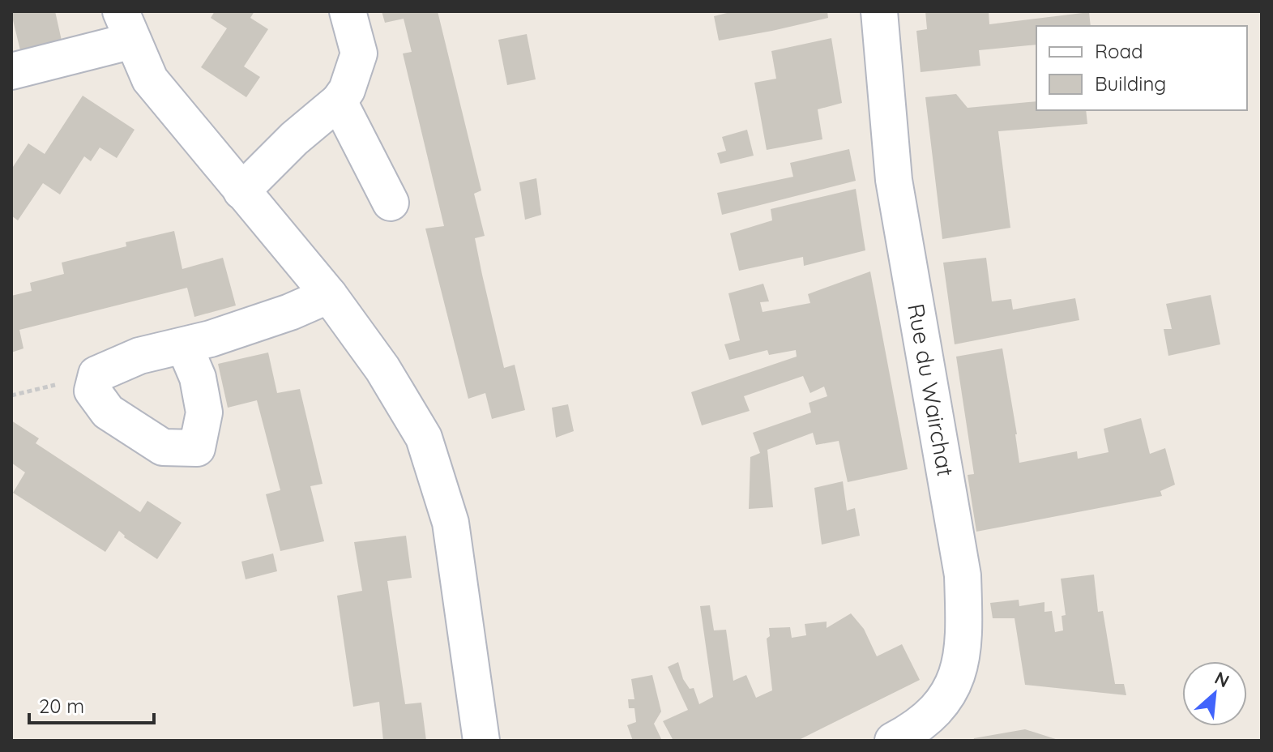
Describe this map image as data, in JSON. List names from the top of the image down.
{
  "streets": {
    "street": ["Rue du Wairchat"]
  },
  "legend": ["Road", "Building"],
  "scale_bar": "20 m",
  "north": "top right"
}
